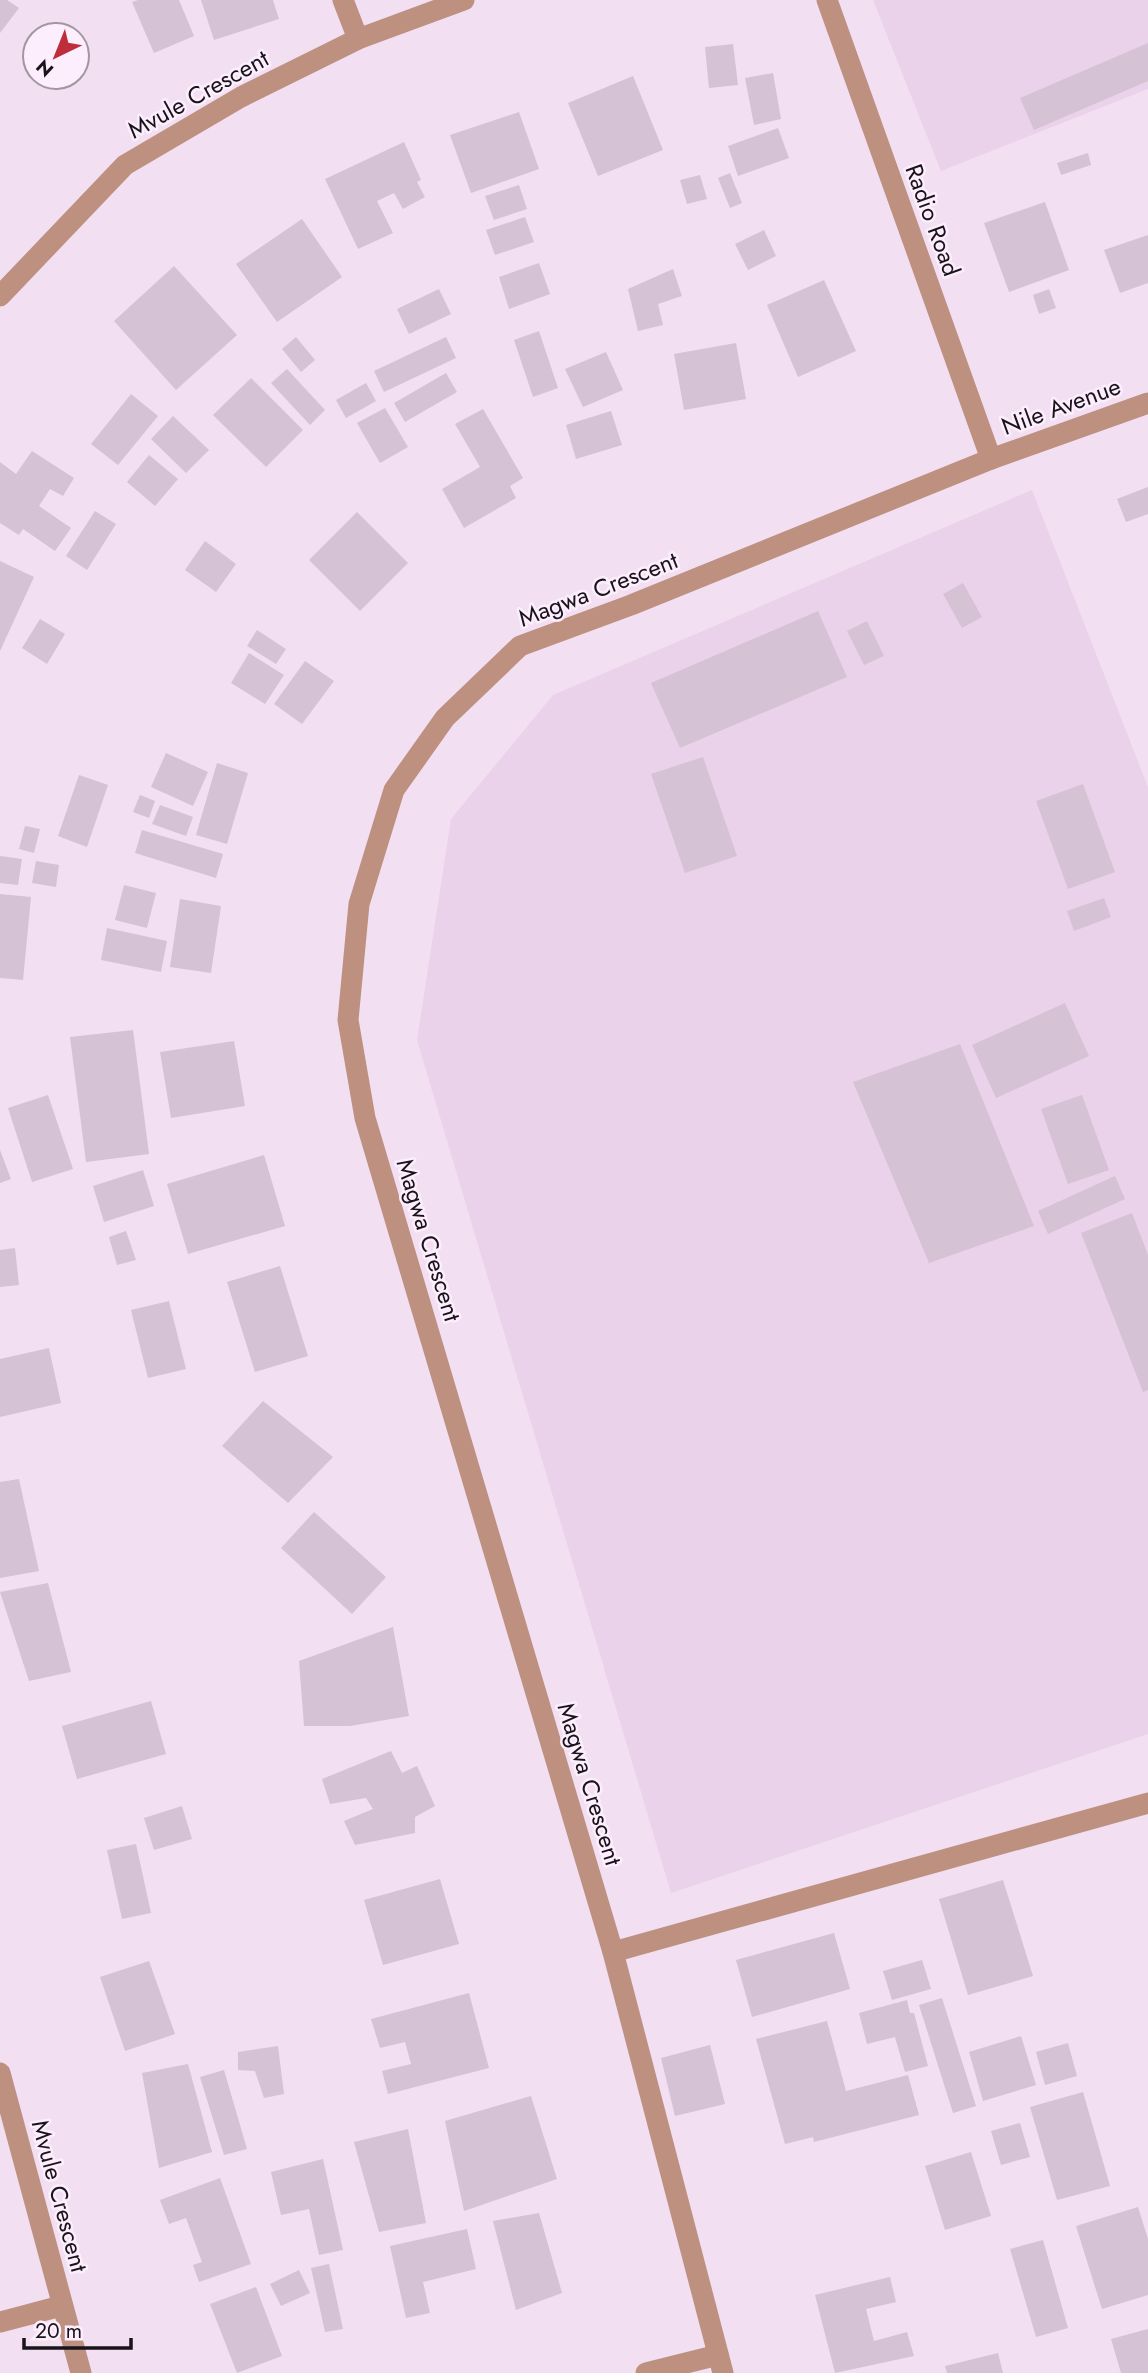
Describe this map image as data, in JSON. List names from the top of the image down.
{
  "streets": {
    "street": [
      "Mvule Crescent",
      "Radio Road",
      "Nile Avenue",
      "Magwa Crescent"
    ]
  },
  "crossings": [
    ["Radio Road", "Nile Avenue"],
    ["Radio Road", "Magwa Crescent"],
    ["Nile Avenue", "Magwa Crescent"]
  ],
  "scale_bar": "20 m",
  "north": "bottom left"
}
